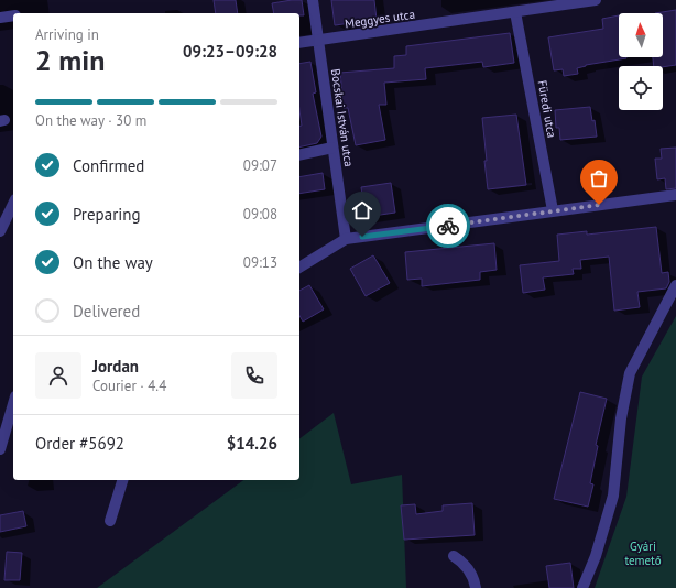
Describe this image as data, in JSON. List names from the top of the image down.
{
  "streets": {
    "street": ["Meggyes utca", "Füredi utca", "Bocskai István utca"]
  },
  "crossings": [
    ["Meggyes utca", "Füredi utca"],
    ["Meggyes utca", "Bocskai István utca"]
  ],
  "parks": ["Gyári temető"],
  "north": "top",
  "page": {
    "heading": ["2 min", "Arriving in", "09:23–09:28"],
    "panel": [
      "Jordan",
      "Courier · 4.4",
      "Order #5692",
      "$14.26"
    ],
    "bar": "On the way · 30 m",
    "list": [
      ["Confirmed", "09:07"],
      ["Preparing", "09:08"],
      ["On the way", "09:13"],
      "Delivered"
    ]
  }
}
